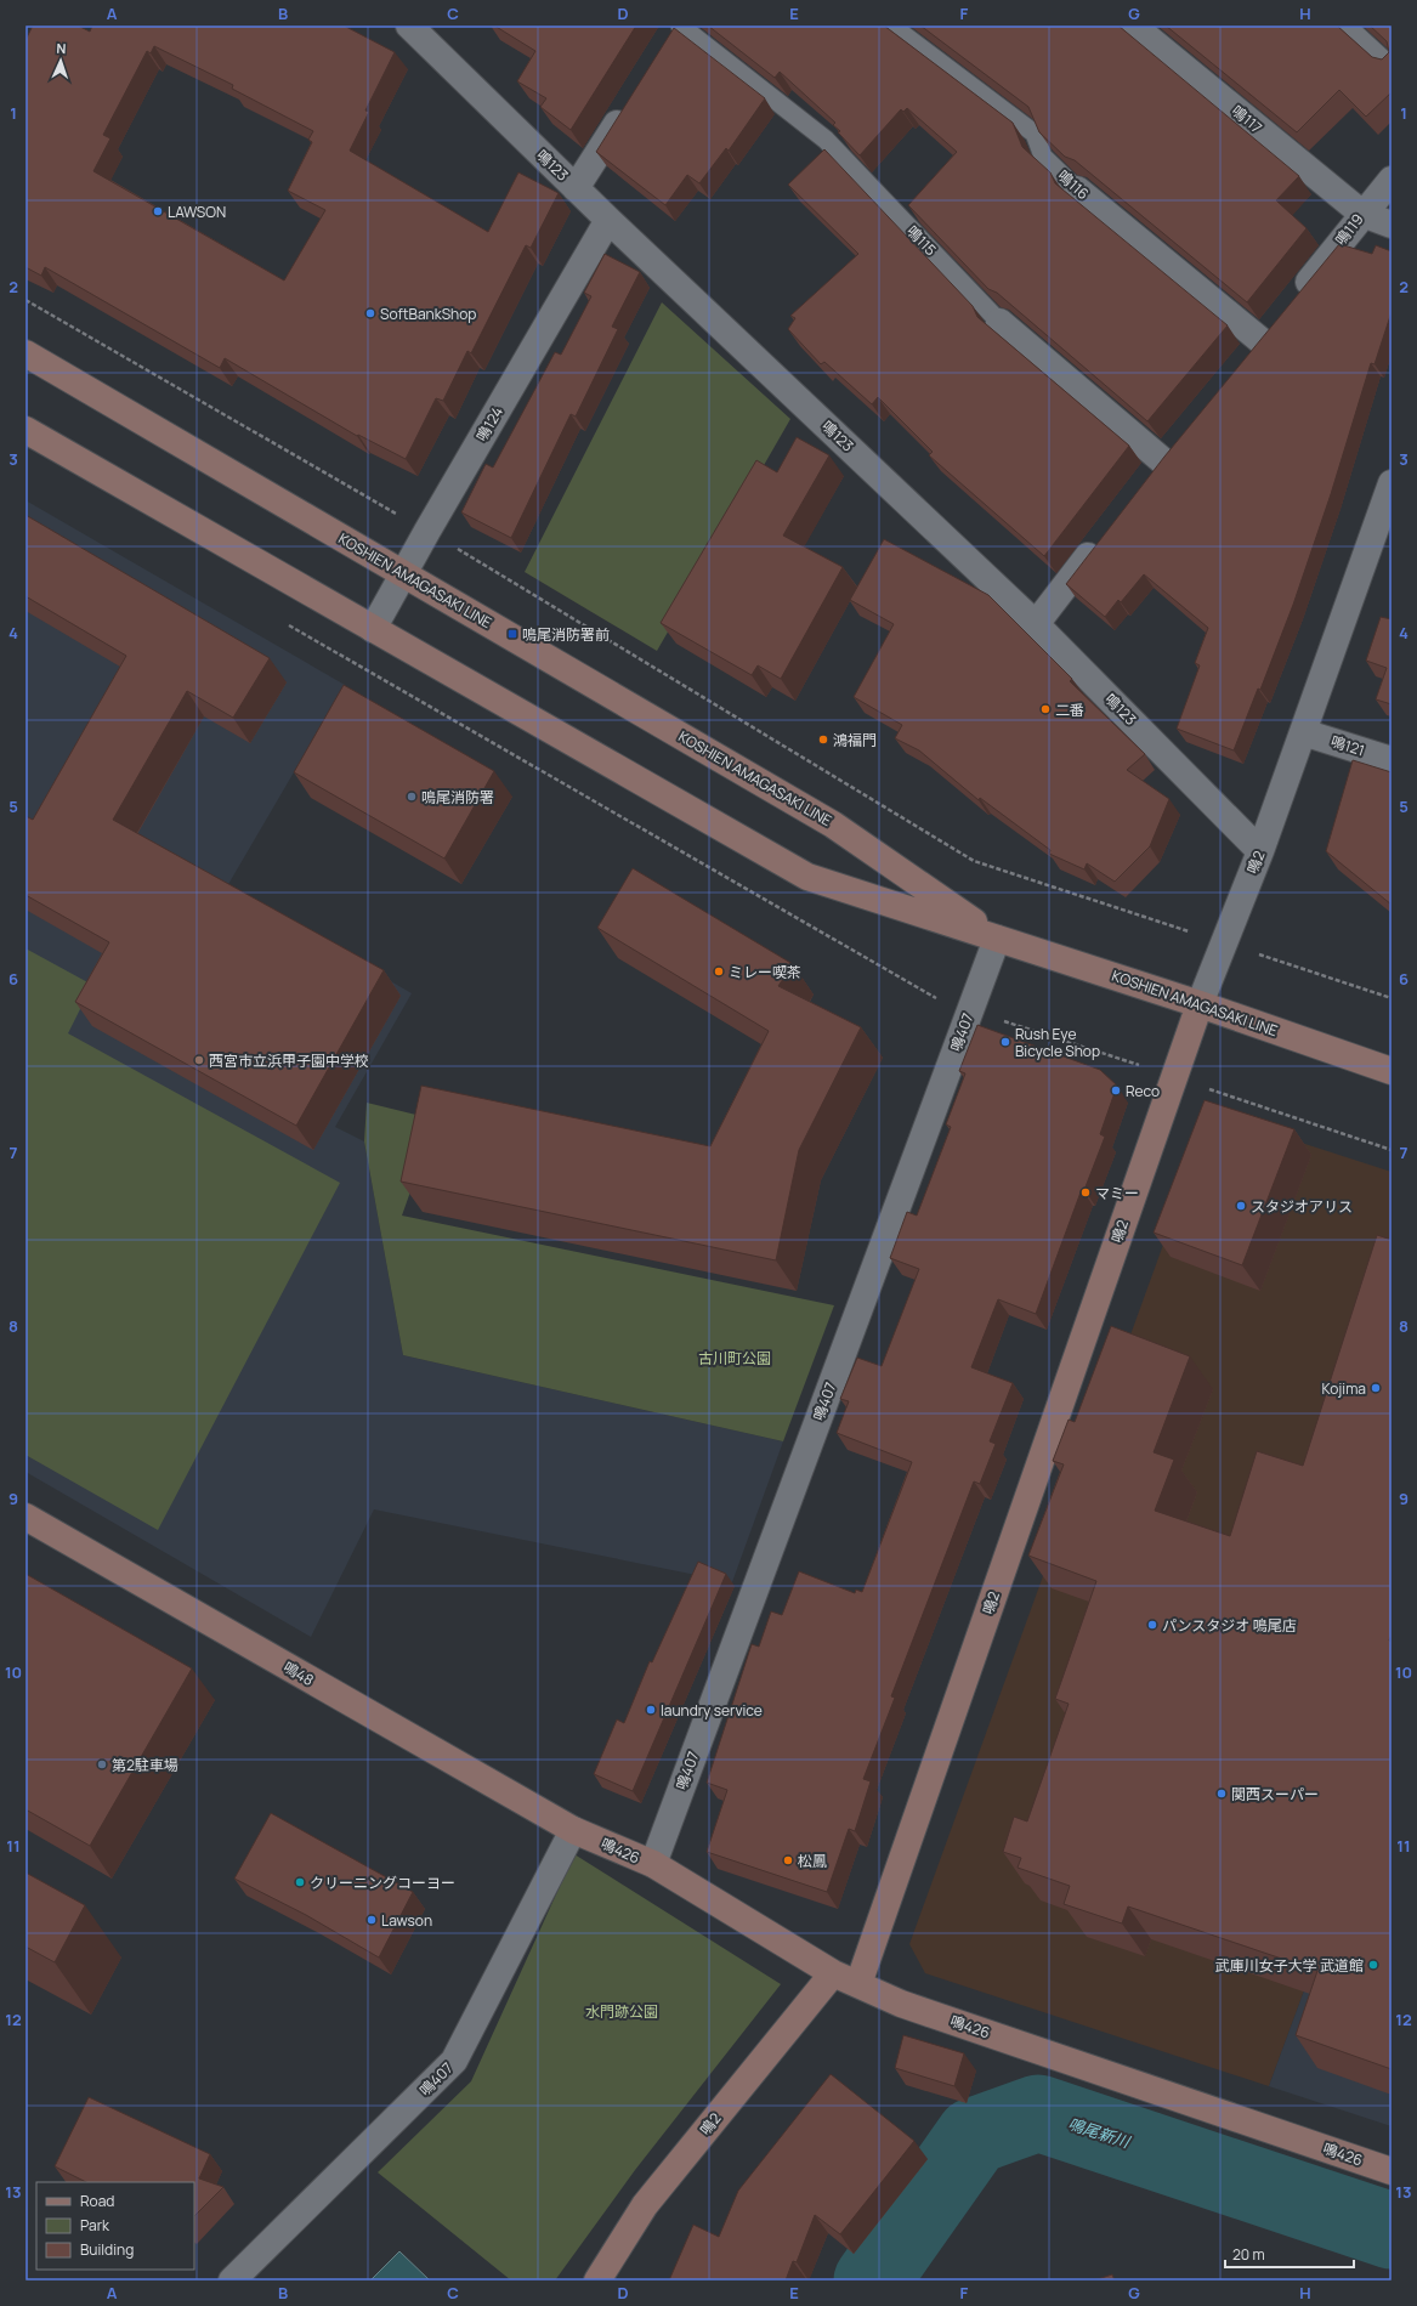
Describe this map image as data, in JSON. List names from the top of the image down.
{
  "streets": {
    "street": [
      "鳴117",
      "鳴123",
      "鳴116",
      "鳴119",
      "鳴115",
      "鳴124",
      "KOSHIEN AMAGASAKI LINE",
      "鳴121",
      "鳴2",
      "鳴407",
      "鳴48",
      "鳴426"
    ]
  },
  "crossings": [
    ["鳴117", "鳴119"],
    ["鳴123", "鳴124"],
    ["鳴123", "鳴2"],
    ["鳴116", "鳴119"],
    ["鳴124", "KOSHIEN AMAGASAKI LINE"],
    ["KOSHIEN AMAGASAKI LINE", "鳴2"],
    ["KOSHIEN AMAGASAKI LINE", "鳴407"],
    ["鳴121", "鳴2"],
    ["鳴2", "鳴426"],
    ["鳴407", "鳴48"],
    ["鳴407", "鳴426"],
    ["鳴48", "鳴426"]
  ],
  "water": ["鳴尾新川"],
  "parks": ["古川町公園", "水門跡公園"],
  "places": {
    "other": [
      "LAWSON",
      "SoftBankShop",
      "二番",
      "鴻福門",
      "鳴尾消防署",
      "ミレー喫茶",
      "Rush Eye Bicycle Shop",
      "西宮市立浜甲子園中学校",
      "Reco",
      "マミー",
      "スタジオアリス",
      "Kojima",
      "パンスタジオ 鳴尾店",
      "laundry service",
      "第2駐車場",
      "関西スーパー",
      "松鳳",
      "クリーニングコーヨー",
      "Lawson",
      "武庫川女子大学 武道館"
    ],
    "transit": ["鳴尾消防署前"]
  },
  "legend": ["Road", "Park", "Building"],
  "scale_bar": "20 m",
  "north": "top",
  "grid": {
    "columns": [
      "A",
      "B",
      "C",
      "D",
      "E",
      "F",
      "G",
      "H"
    ],
    "rows": [
      "1",
      "2",
      "3",
      "4",
      "5",
      "6",
      "7",
      "8",
      "9",
      "10",
      "11",
      "12",
      "13"
    ]
  }
}
